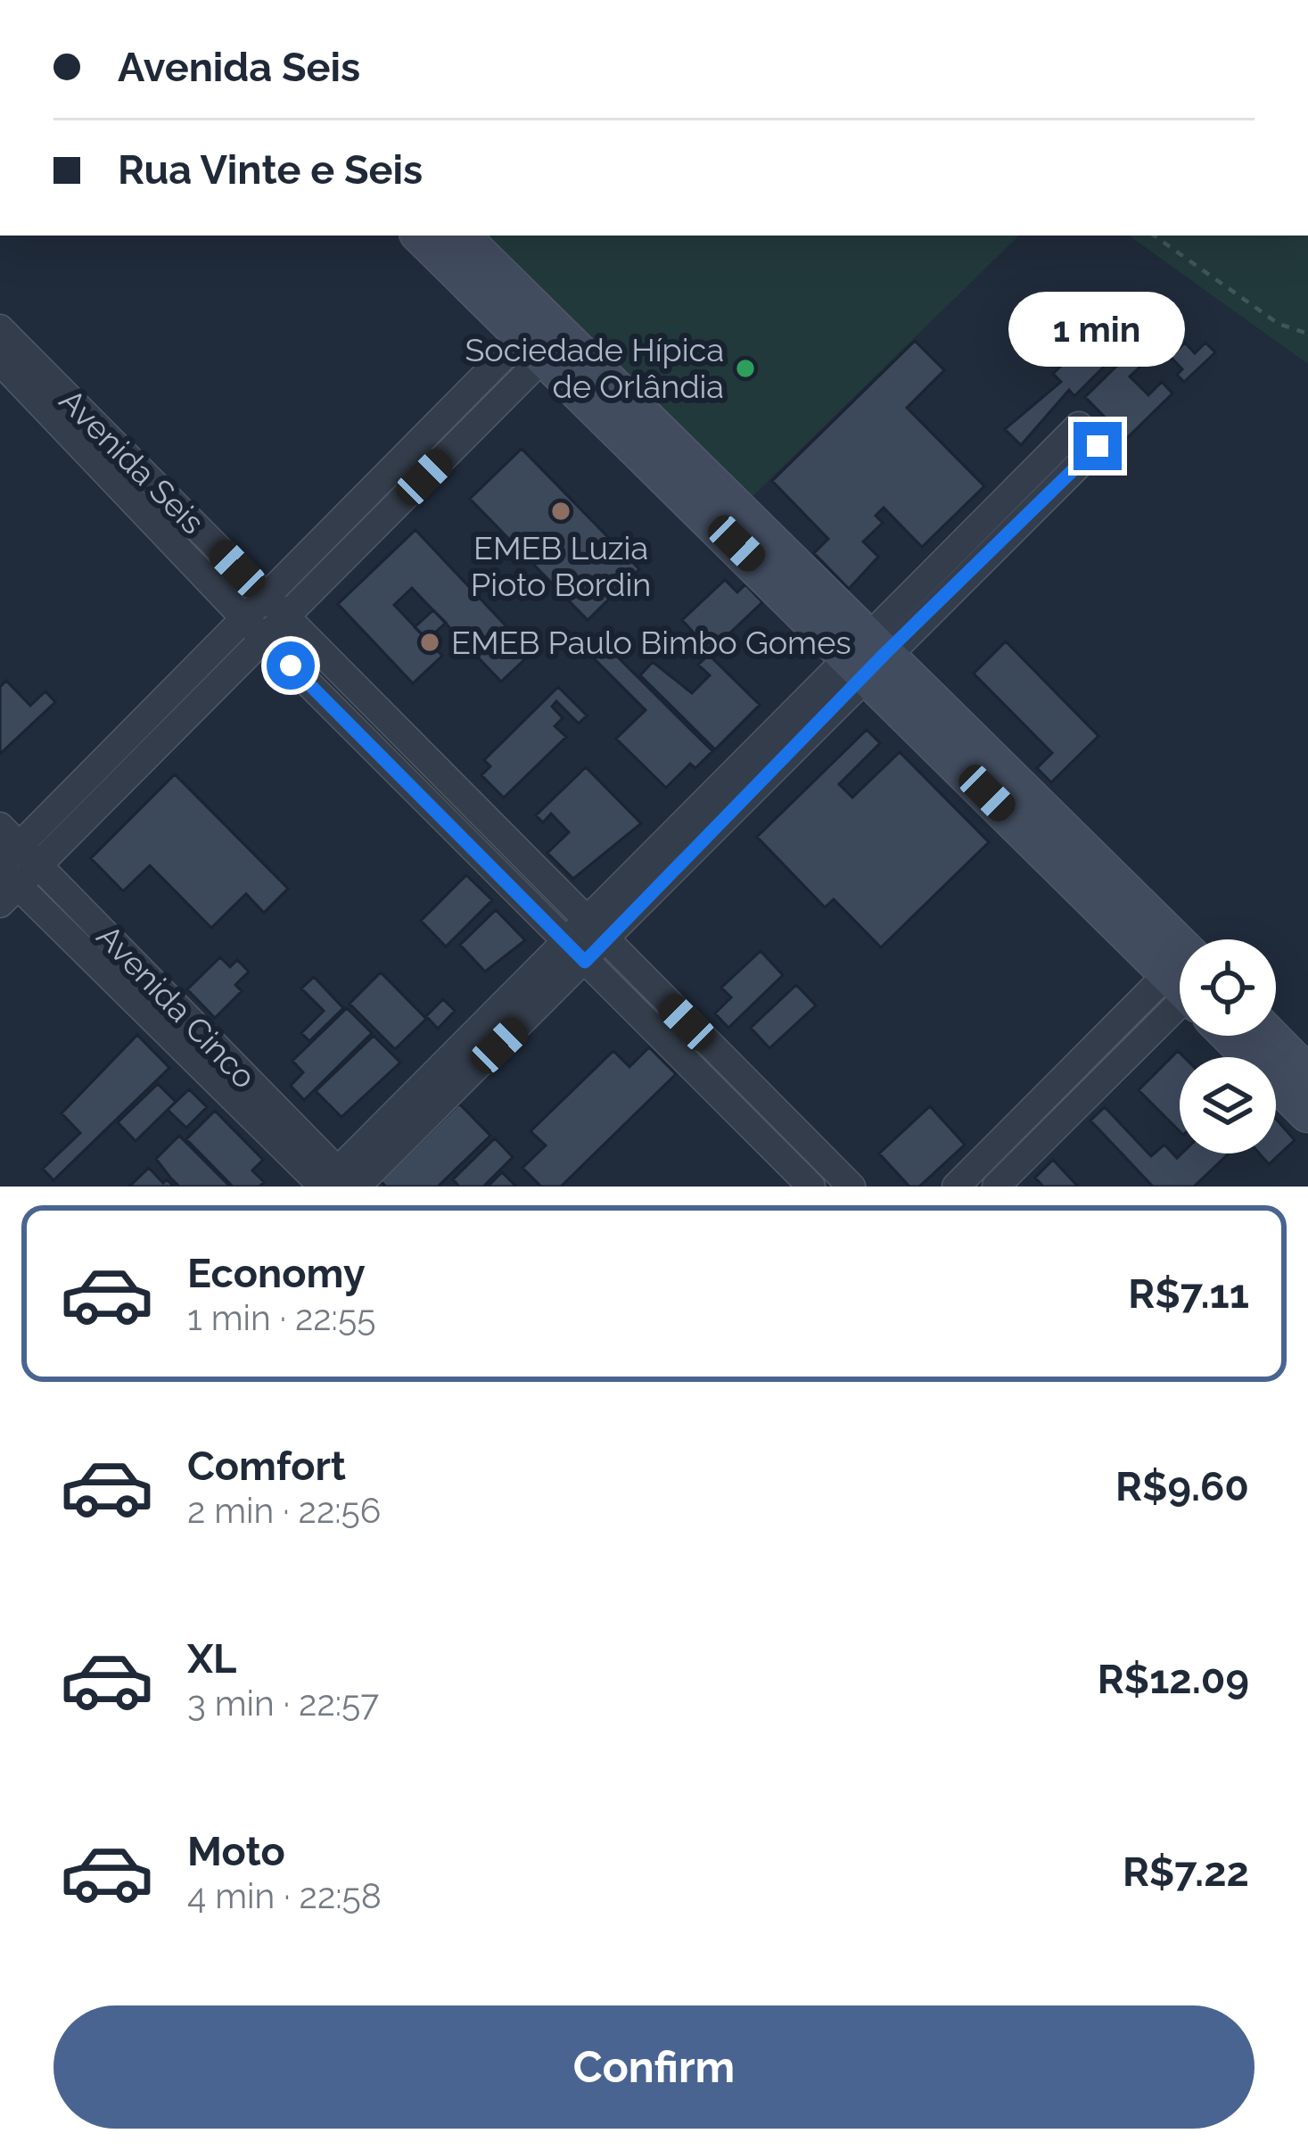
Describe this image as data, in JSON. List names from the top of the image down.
{
  "streets": {
    "street": ["Avenida Seis", "Avenida Cinco"]
  },
  "places": ["Sociedade Hípica de Orlândia", "EMEB Luzia Pioto Bordin", "EMEB Paulo Bimbo Gomes"],
  "page": {
    "banner": ["Avenida Seis", "Rua Vinte e Seis"],
    "bubble": "1 min",
    "list": [
      {
        "name": "Economy",
        "note": "1 min · 22:55",
        "value": "R$7.11"
      },
      {
        "name": "Comfort",
        "note": "2 min · 22:56",
        "value": "R$9.60"
      },
      {
        "name": "XL",
        "note": "3 min · 22:57",
        "value": "R$12.09"
      },
      {
        "name": "Moto",
        "note": "4 min · 22:58",
        "value": "R$7.22"
      }
    ],
    "buttons": "Confirm"
  }
}
